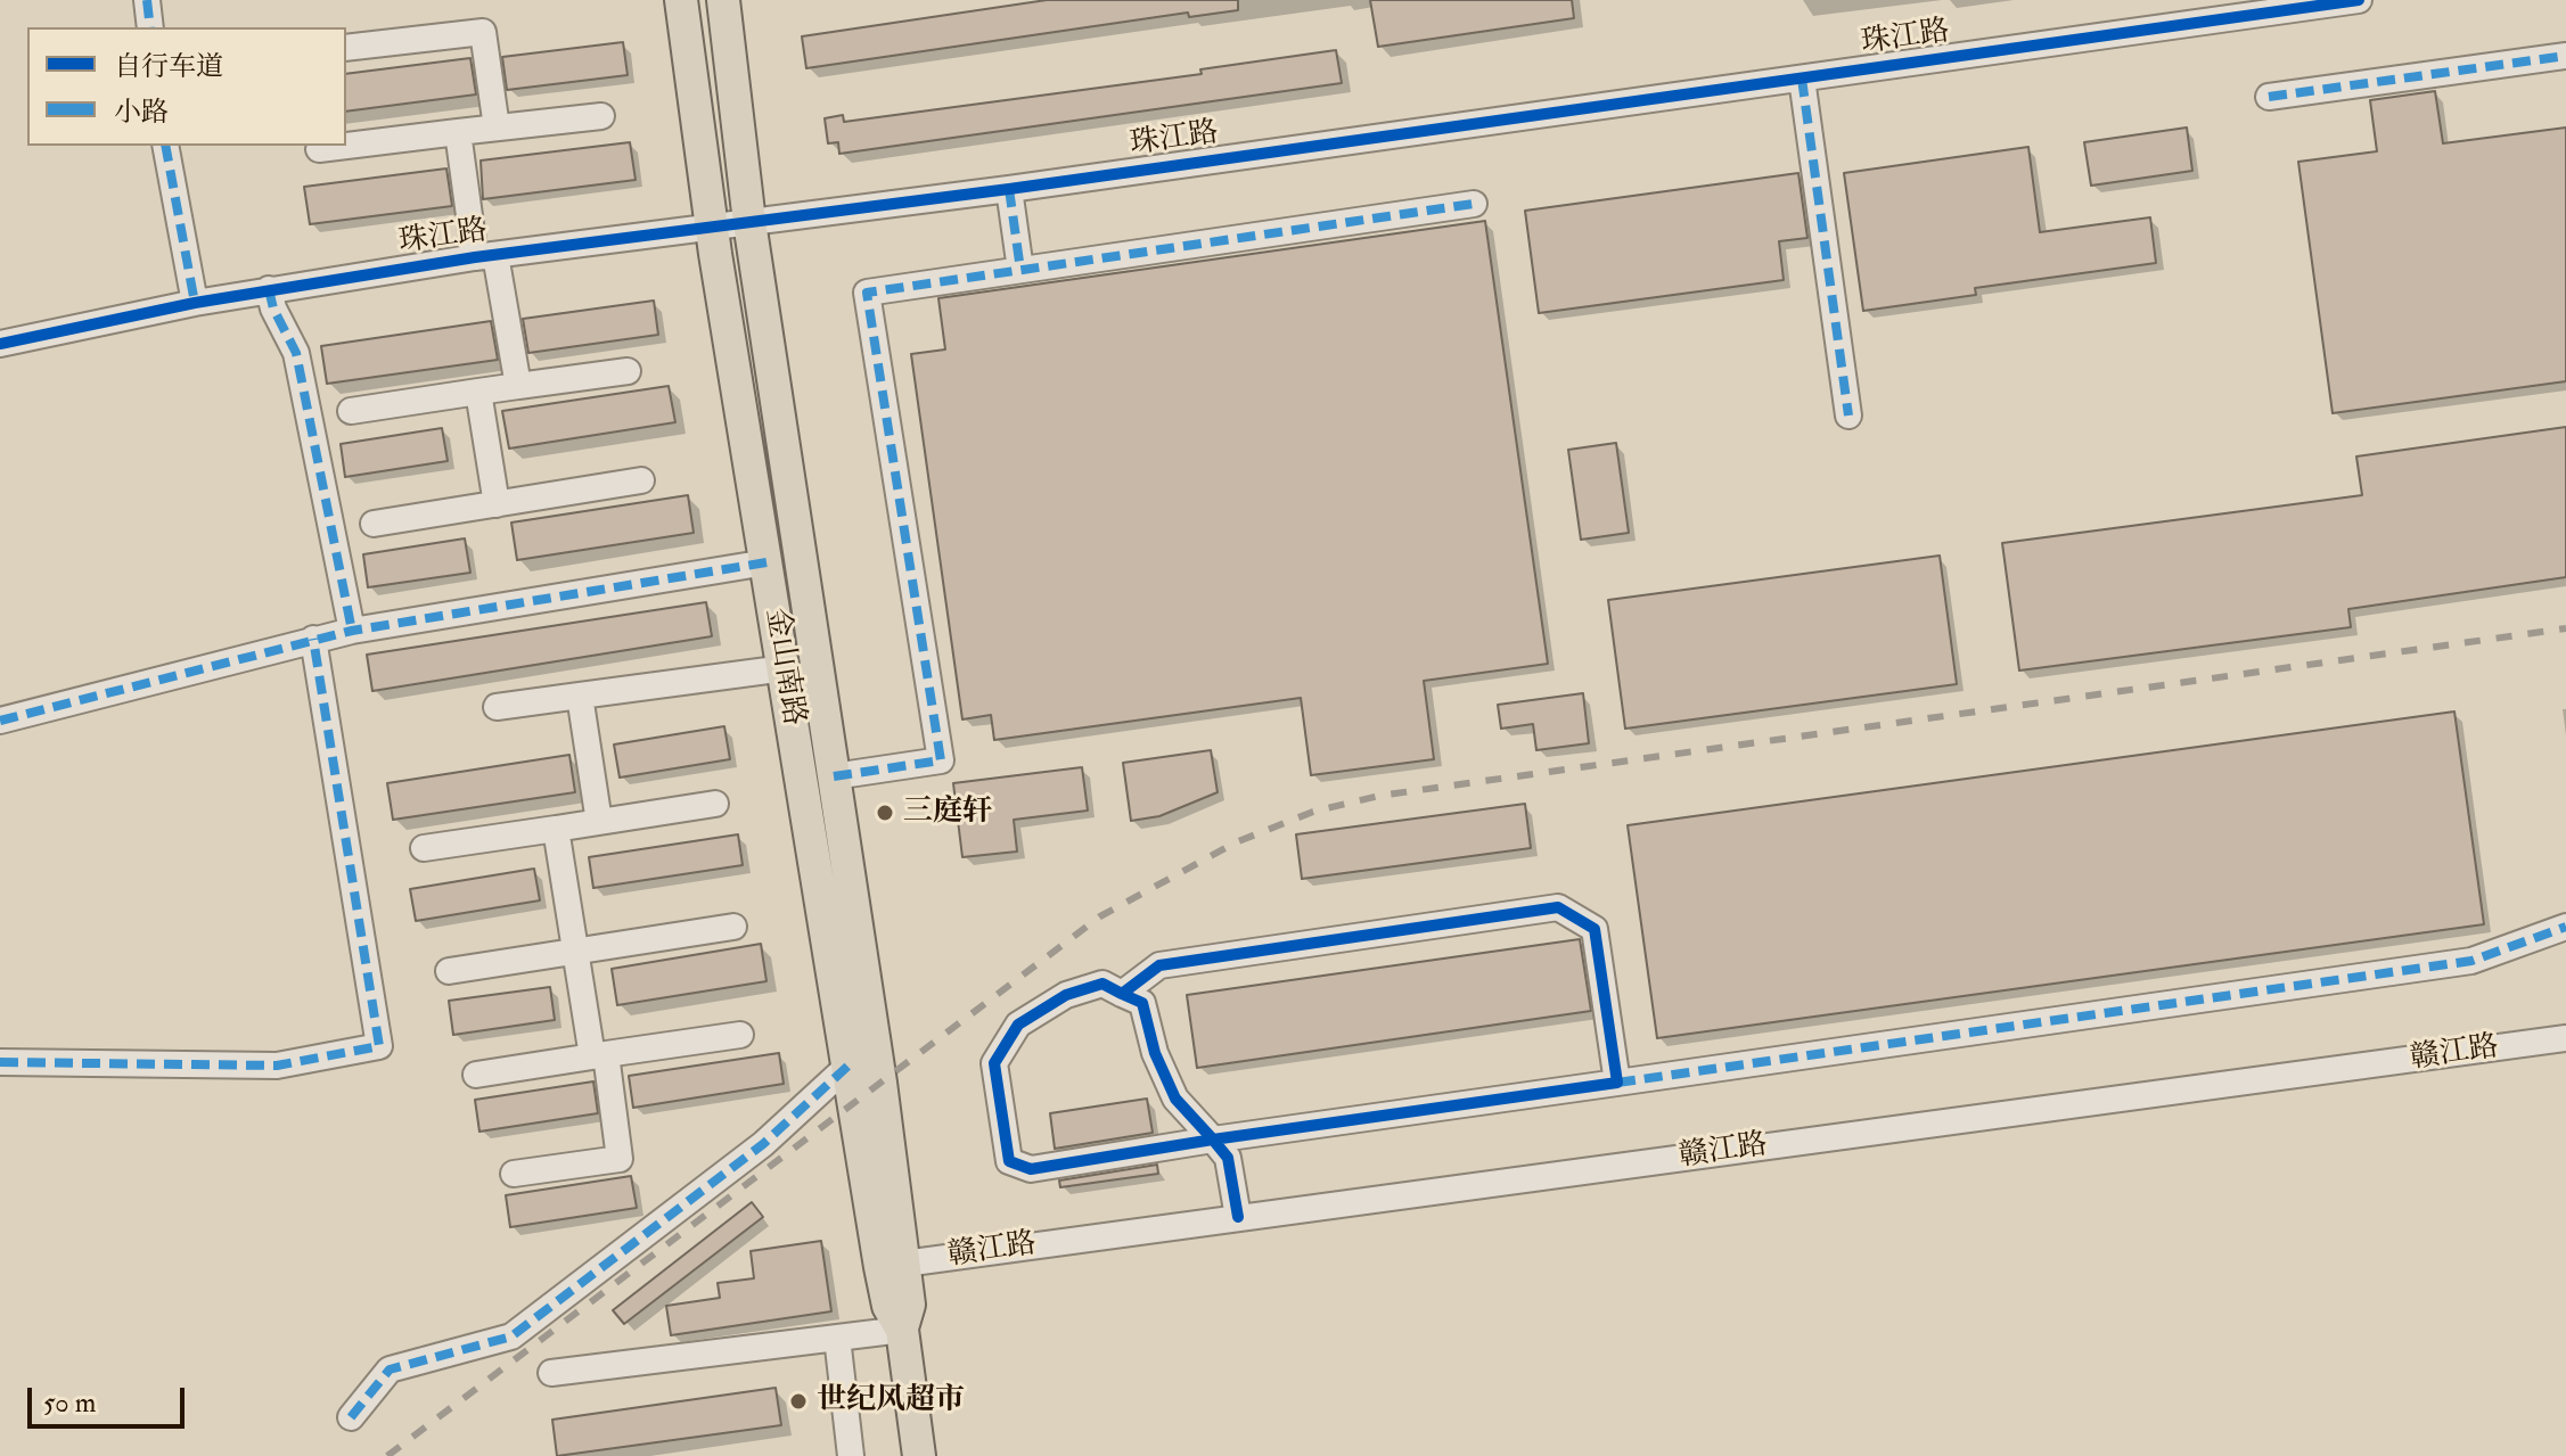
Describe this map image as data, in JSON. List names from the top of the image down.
{
  "streets": {
    "main road": ["金山南路"],
    "street": ["珠江路", "赣江路"]
  },
  "crossings": [
    ["珠江路", "金山南路"],
    ["金山南路", "赣江路"]
  ],
  "places": ["三庭轩", "世纪风超市"],
  "legend": ["自行车道", "小路"],
  "scale_bar": "50 m"
}
